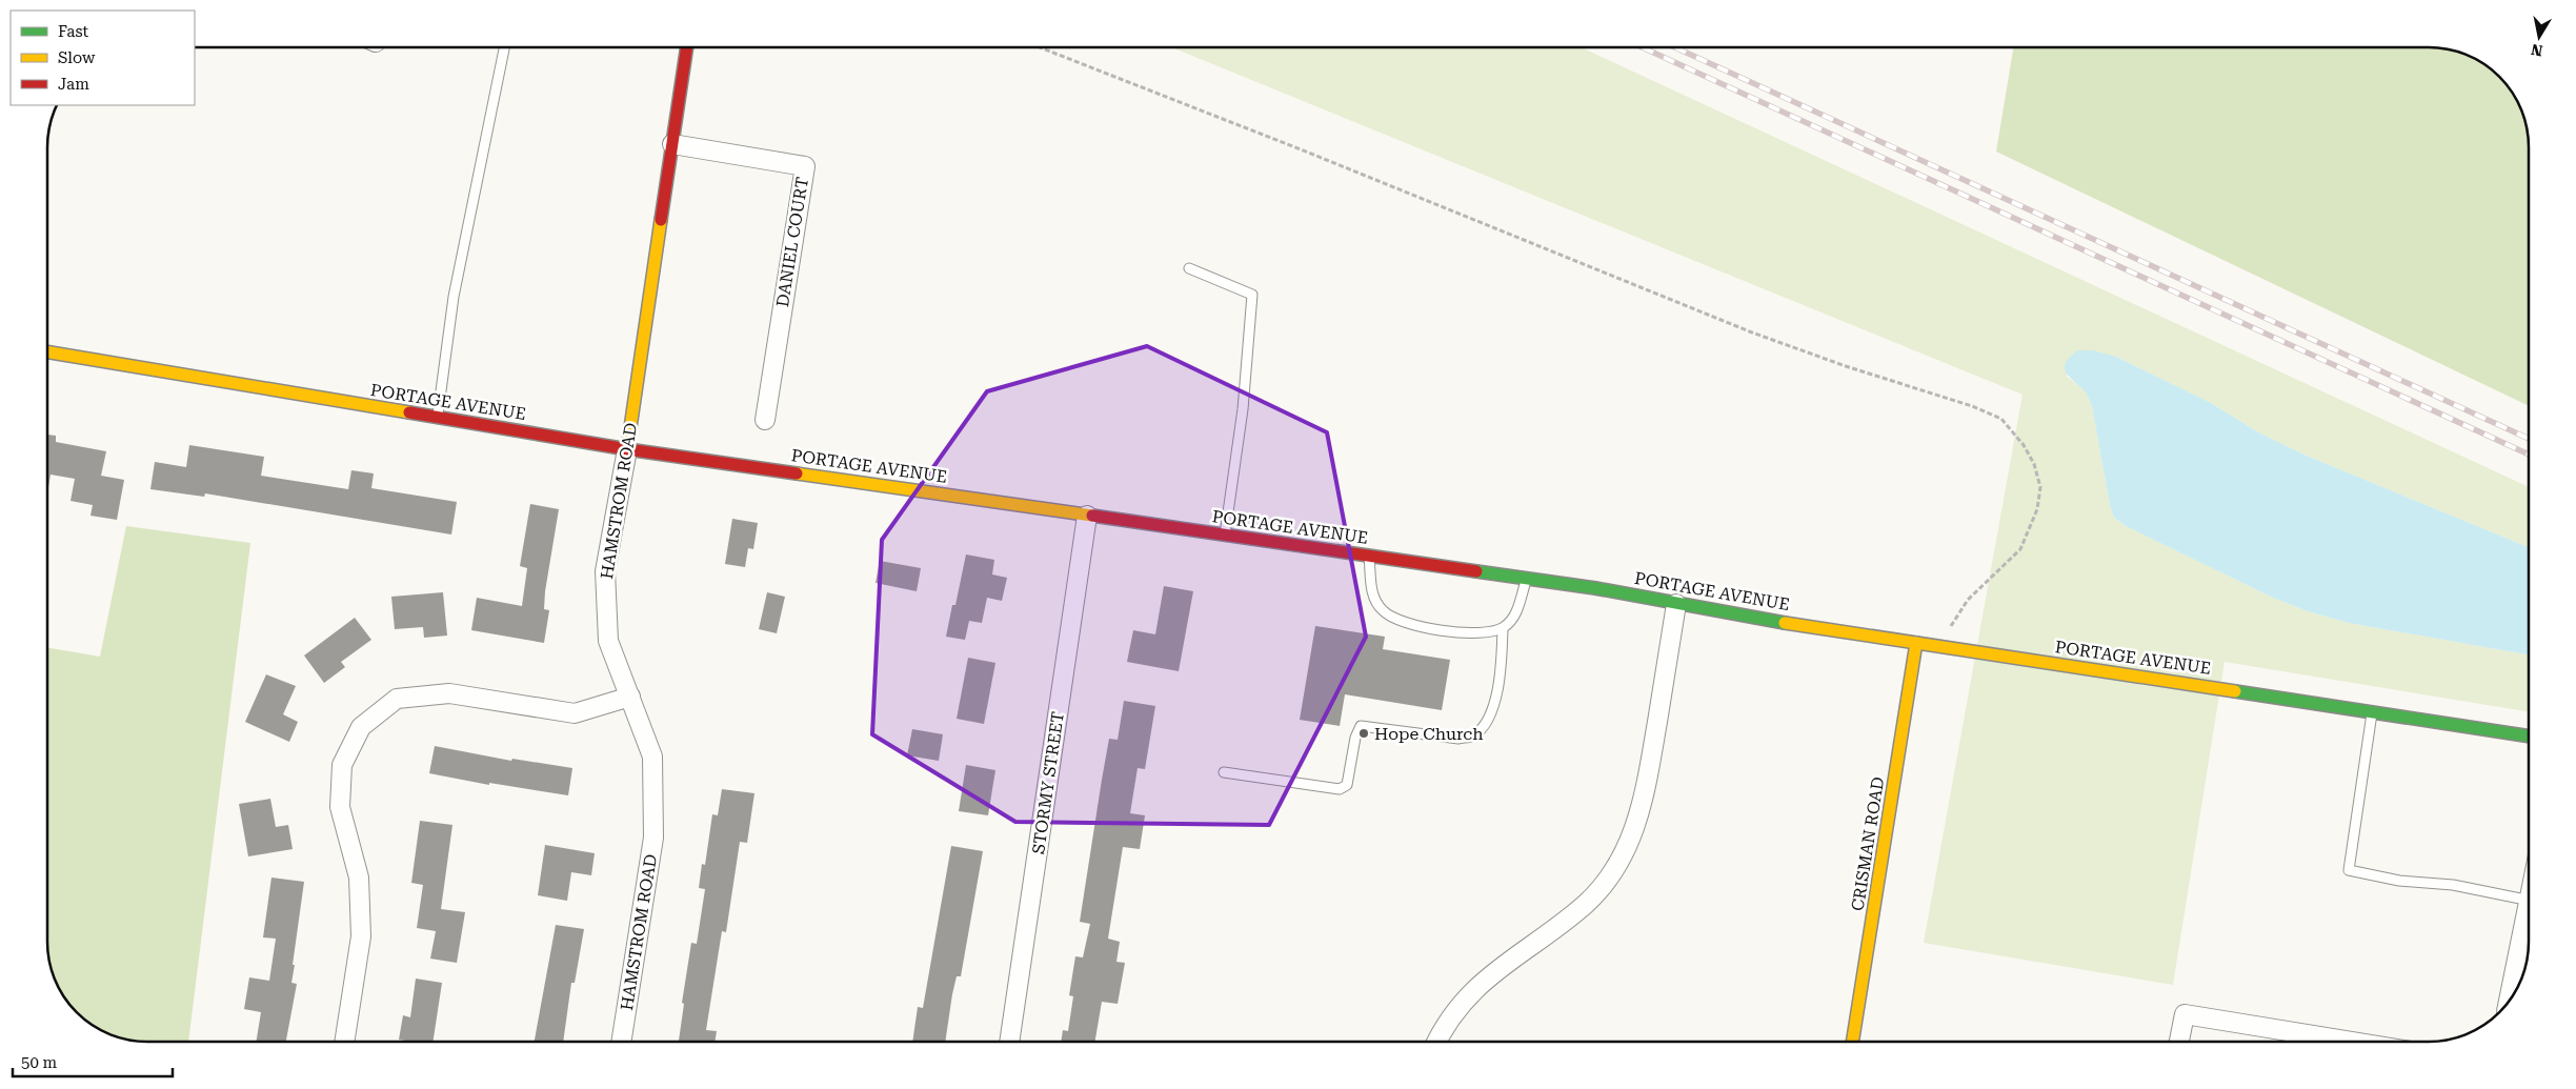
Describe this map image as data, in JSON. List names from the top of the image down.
{
  "streets": {
    "street": [
      "DANIEL COURT",
      "PORTAGE AVENUE",
      "HAMSTROM ROAD",
      "STORMY STREET",
      "CRISMAN ROAD"
    ]
  },
  "crossings": [
    ["DANIEL COURT", "HAMSTROM ROAD"],
    ["PORTAGE AVENUE", "HAMSTROM ROAD"],
    ["PORTAGE AVENUE", "STORMY STREET"],
    ["PORTAGE AVENUE", "CRISMAN ROAD"]
  ],
  "places": ["Hope Church"],
  "legend": ["Fast", "Slow", "Jam"],
  "scale_bar": "50 m",
  "north": "bottom"
}
